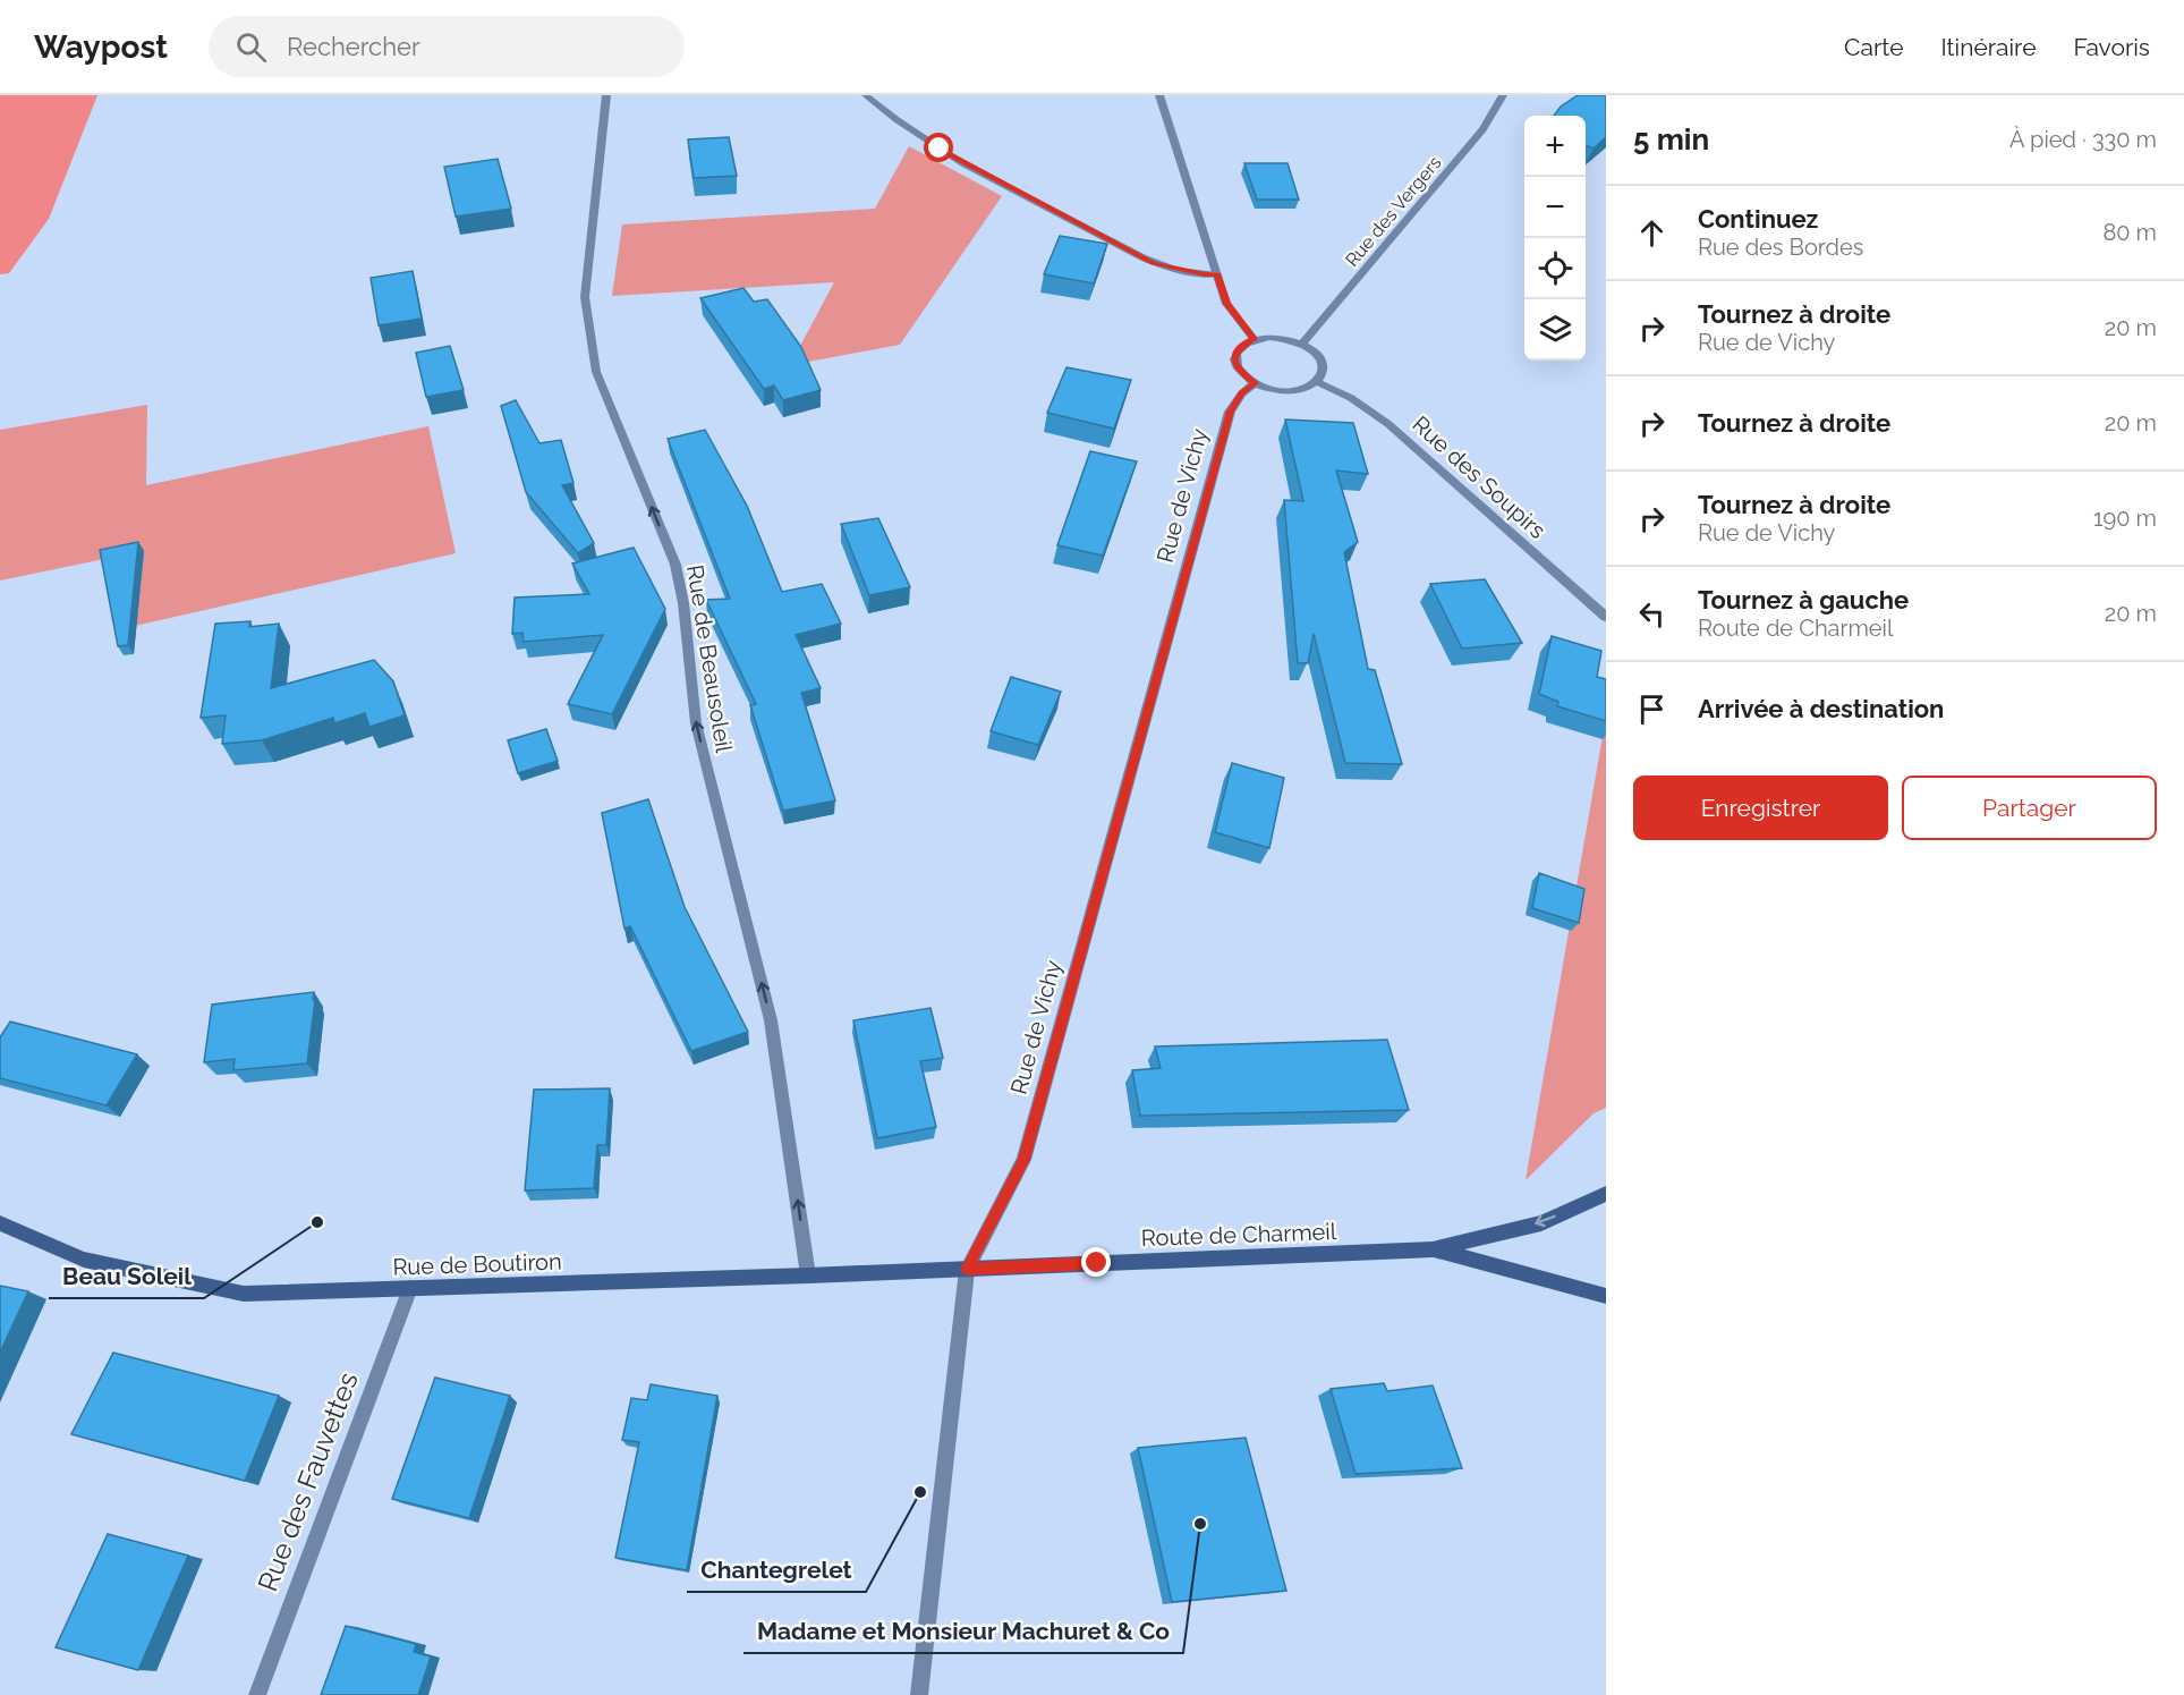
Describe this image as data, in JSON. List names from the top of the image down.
{
  "streets": {
    "main road": ["Route de Charmeil", "Rue de Boutiron"],
    "street": [
      "Rue des Vergers",
      "Rue des Soupirs",
      "Rue de Vichy",
      "Rue de Beausoleil",
      "Rue des Fauvettes"
    ]
  },
  "crossings": [
    ["Rue des Vergers", "Rue des Soupirs"],
    ["Rue des Vergers", "Rue de Vichy"],
    ["Rue des Soupirs", "Rue de Vichy"],
    ["Rue de Vichy", "Route de Charmeil"],
    ["Rue de Vichy", "Rue de Boutiron"],
    ["Rue de Beausoleil", "Rue de Boutiron"],
    ["Route de Charmeil", "Rue de Boutiron"],
    ["Rue de Boutiron", "Rue des Fauvettes"]
  ],
  "one_way": ["Rue de Beausoleil"],
  "places": ["Beau Soleil", "Chantegrelet", "Madame et Monsieur Machuret & Co"],
  "page": {
    "header": "Waypost",
    "search": "Rechercher",
    "nav": ["Carte", "Itinéraire", "Favoris"],
    "heading": ["5 min", "À pied · 330 m"],
    "map_buttons": ["+", "−"],
    "list": [
      ["Continuez", "Rue des Bordes", "80 m"],
      ["Tournez à droite", "Rue de Vichy", "20 m"],
      ["Tournez à droite", "20 m"],
      ["Tournez à droite", "Rue de Vichy", "190 m"],
      ["Tournez à gauche", "Route de Charmeil", "20 m"],
      "Arrivée à destination"
    ],
    "buttons": ["Enregistrer", "Partager"]
  }
}
